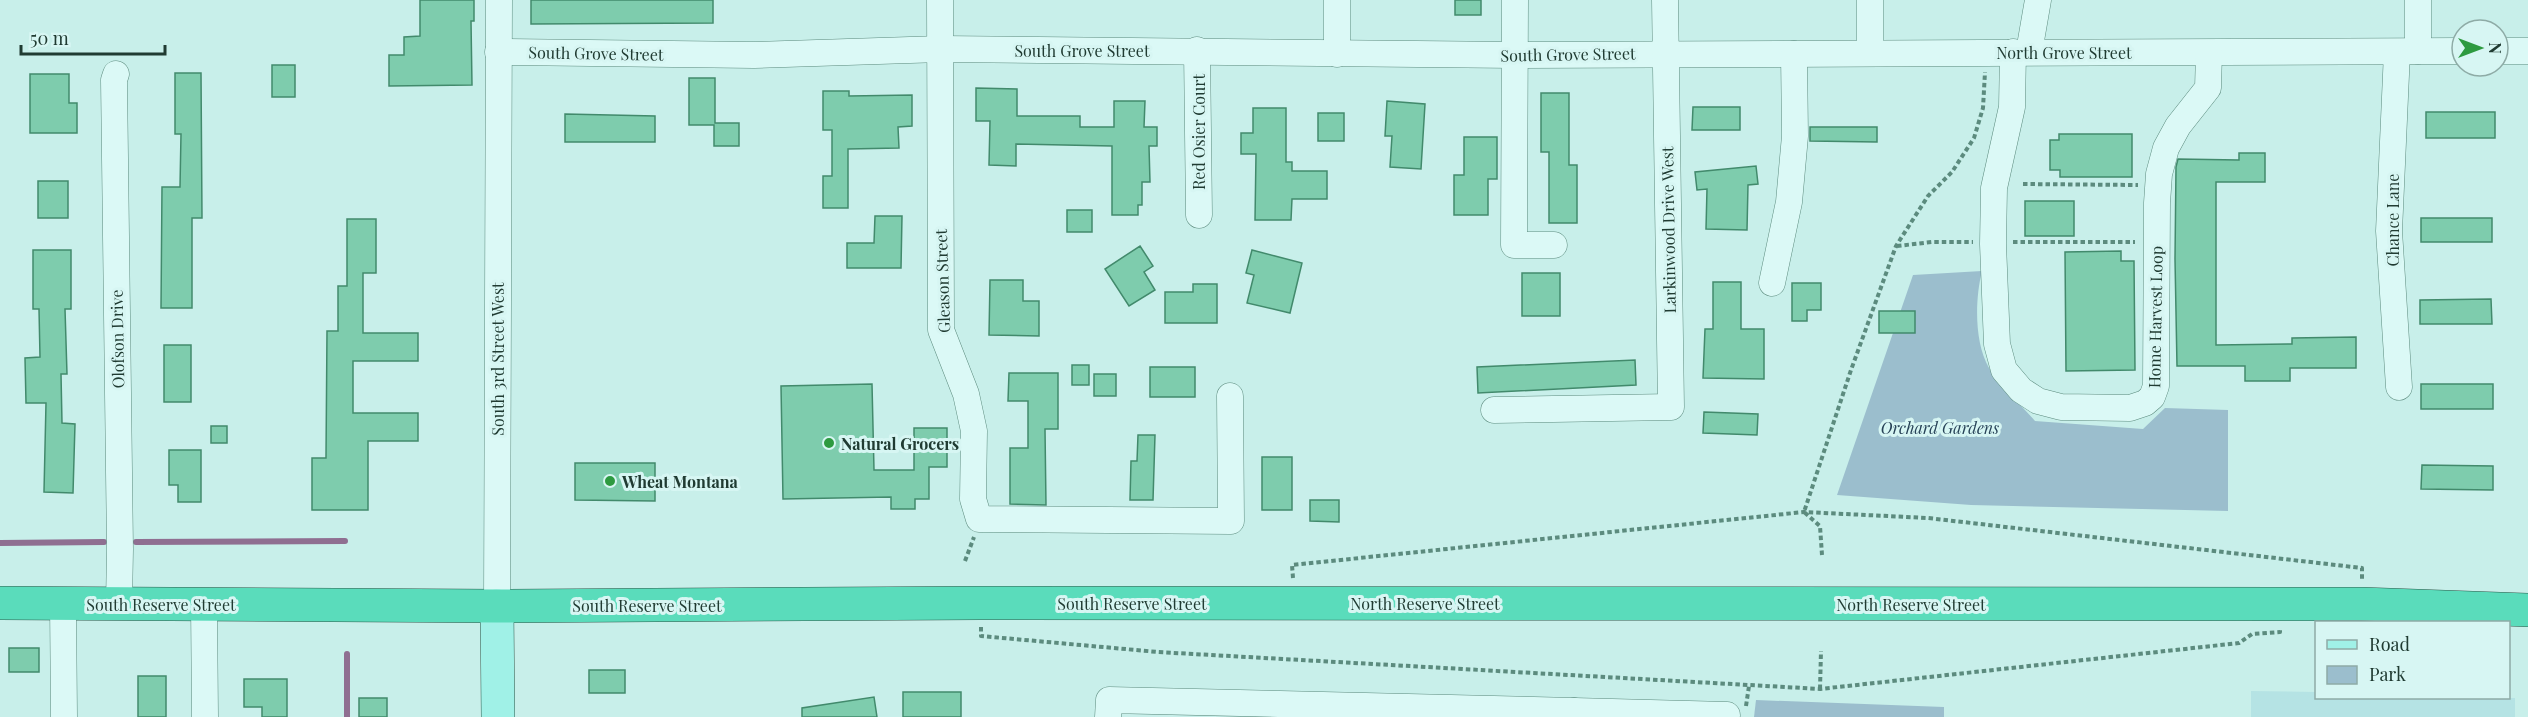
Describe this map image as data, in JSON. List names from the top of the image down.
{
  "streets": {
    "highway": ["South Reserve Street", "North Reserve Street"],
    "main road": ["South 3rd Street West"],
    "street": [
      "South Grove Street",
      "North Grove Street",
      "Red Osier Court",
      "Chance Lane",
      "Larkinwood Drive West",
      "Gleason Street",
      "Home Harvest Loop",
      "Olofson Drive"
    ]
  },
  "crossings": [
    ["South Grove Street", "North Grove Street"],
    ["South Grove Street", "Red Osier Court"],
    ["South Grove Street", "Larkinwood Drive West"],
    ["South Grove Street", "Gleason Street"],
    ["South Grove Street", "South 3rd Street West"],
    ["North Grove Street", "Chance Lane"],
    ["North Grove Street", "Larkinwood Drive West"],
    ["North Grove Street", "Home Harvest Loop"],
    ["Olofson Drive", "South Reserve Street"],
    ["South 3rd Street West", "South Reserve Street"],
    ["South Reserve Street", "North Reserve Street"]
  ],
  "parks": ["Orchard Gardens"],
  "places": ["Natural Grocers", "Wheat Montana"],
  "legend": ["Road", "Park"],
  "scale_bar": "50 m",
  "north": "right"
}
